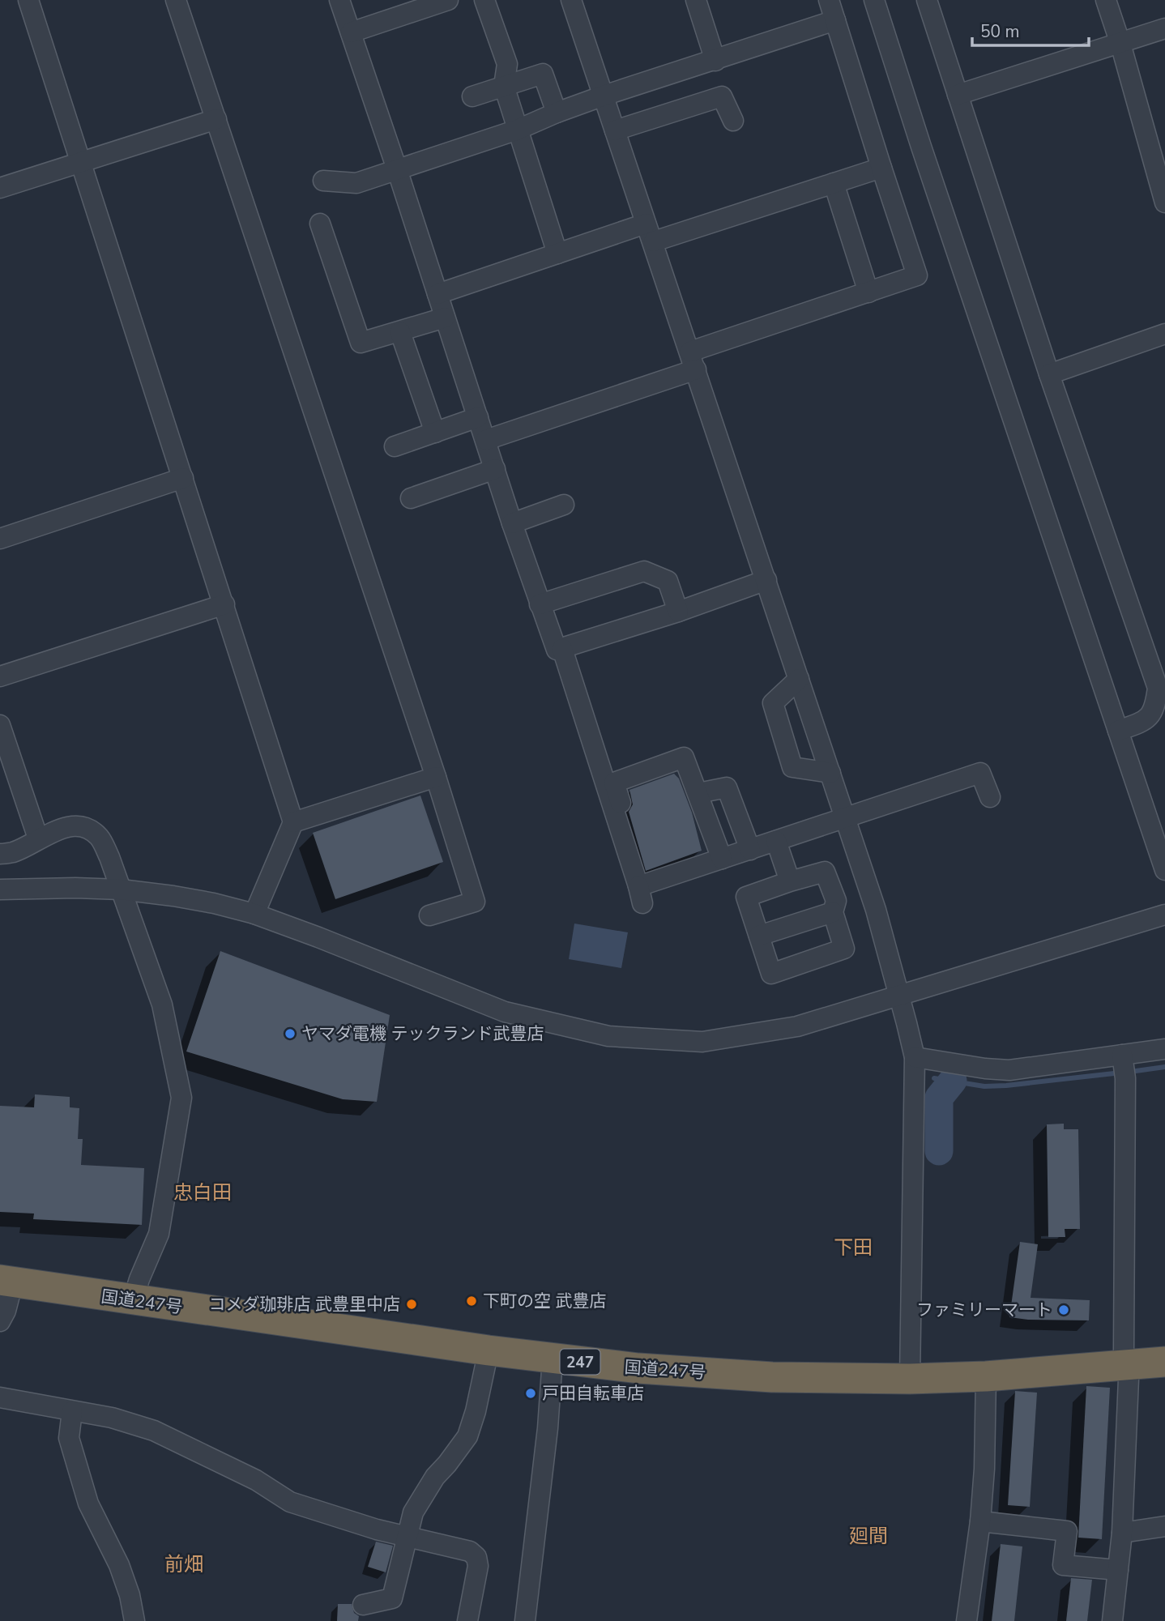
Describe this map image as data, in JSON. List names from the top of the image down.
{
  "streets": {
    "highway": ["国道247号", "247"]
  },
  "districts": [
    "忠白田",
    "下田",
    "廻間",
    "前畑"
  ],
  "places": [
    "ヤマダ電機 テックランド武豊店",
    "下町の空 武豊店",
    "コメダ珈琲店 武豊里中店",
    "ファミリーマート",
    "戸田自転車店"
  ],
  "scale_bar": "50 m"
}
